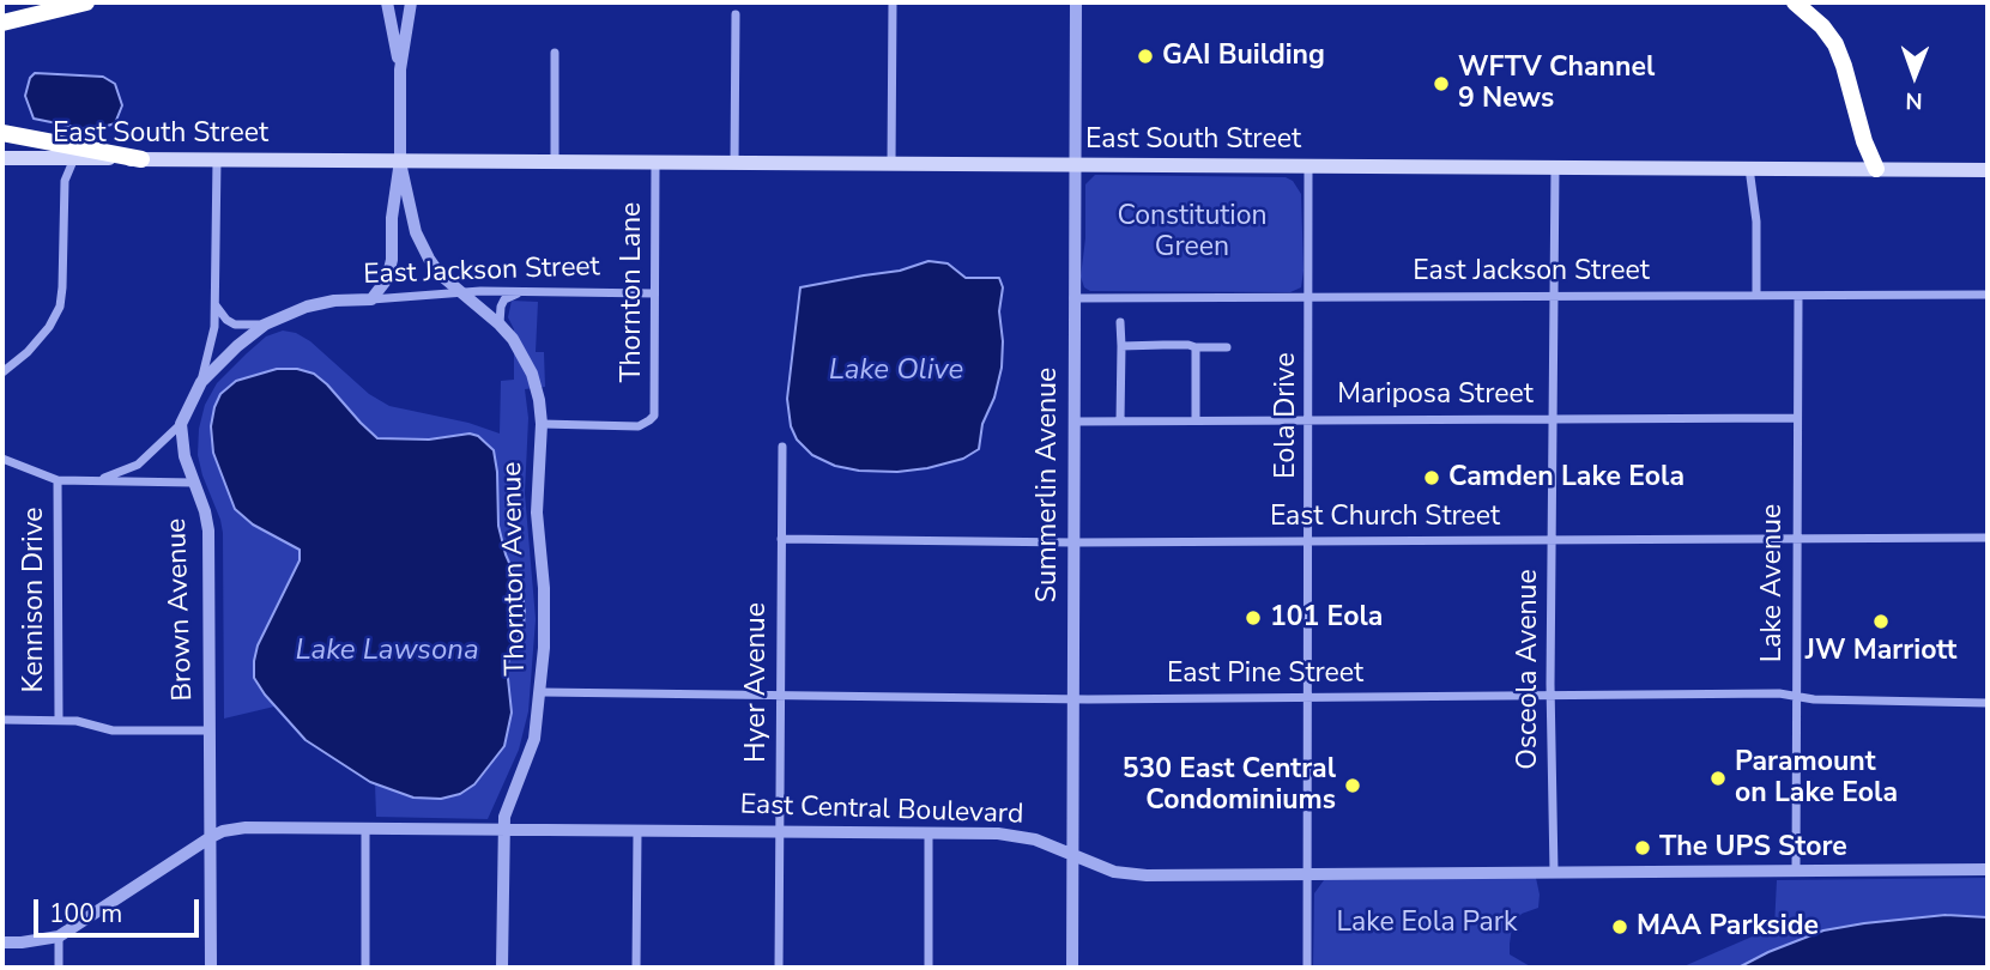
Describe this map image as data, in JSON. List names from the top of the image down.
{
  "streets": {
    "main road": ["East South Street"],
    "street": [
      "East Jackson Street",
      "Thornton Lane",
      "Mariposa Street",
      "Eola Drive",
      "Summerlin Avenue",
      "East Church Street",
      "Thornton Avenue",
      "Lake Avenue",
      "Kennison Drive",
      "Brown Avenue",
      "Osceola Avenue",
      "East Pine Street",
      "Hyer Avenue",
      "East Central Boulevard"
    ]
  },
  "crossings": [
    ["East South Street", "Thornton Lane"],
    ["East South Street", "Eola Drive"],
    ["East South Street", "Summerlin Avenue"],
    ["East South Street", "Thornton Avenue"],
    ["East South Street", "Osceola Avenue"],
    ["East Jackson Street", "Thornton Lane"],
    ["East Jackson Street", "Eola Drive"],
    ["East Jackson Street", "Summerlin Avenue"],
    ["East Jackson Street", "Thornton Avenue"],
    ["East Jackson Street", "Lake Avenue"],
    ["East Jackson Street", "Osceola Avenue"],
    ["Thornton Lane", "Thornton Avenue"],
    ["Mariposa Street", "Eola Drive"],
    ["Mariposa Street", "Summerlin Avenue"],
    ["Mariposa Street", "Lake Avenue"],
    ["Mariposa Street", "Osceola Avenue"],
    ["Eola Drive", "East Church Street"],
    ["Eola Drive", "East Pine Street"],
    ["Eola Drive", "East Central Boulevard"],
    ["Summerlin Avenue", "East Church Street"],
    ["Summerlin Avenue", "East Pine Street"],
    ["Summerlin Avenue", "East Central Boulevard"],
    ["East Church Street", "Lake Avenue"],
    ["East Church Street", "Osceola Avenue"],
    ["East Church Street", "Hyer Avenue"],
    ["Thornton Avenue", "East Pine Street"],
    ["Thornton Avenue", "East Central Boulevard"],
    ["Lake Avenue", "East Pine Street"],
    ["Lake Avenue", "East Central Boulevard"],
    ["Brown Avenue", "East Central Boulevard"],
    ["Osceola Avenue", "East Pine Street"],
    ["Osceola Avenue", "East Central Boulevard"],
    ["East Pine Street", "Hyer Avenue"],
    ["Hyer Avenue", "East Central Boulevard"]
  ],
  "water": ["Lake Olive", "Lake Lawsona"],
  "parks": ["Constitution Green", "Lake Eola Park"],
  "places": [
    "GAI Building",
    "WFTV Channel 9 News",
    "Camden Lake Eola",
    "101 Eola",
    "JW Marriott",
    "Paramount on Lake Eola",
    "530 East Central Condominiums",
    "The UPS Store",
    "MAA Parkside"
  ],
  "scale_bar": "100 m",
  "north": "bottom"
}
